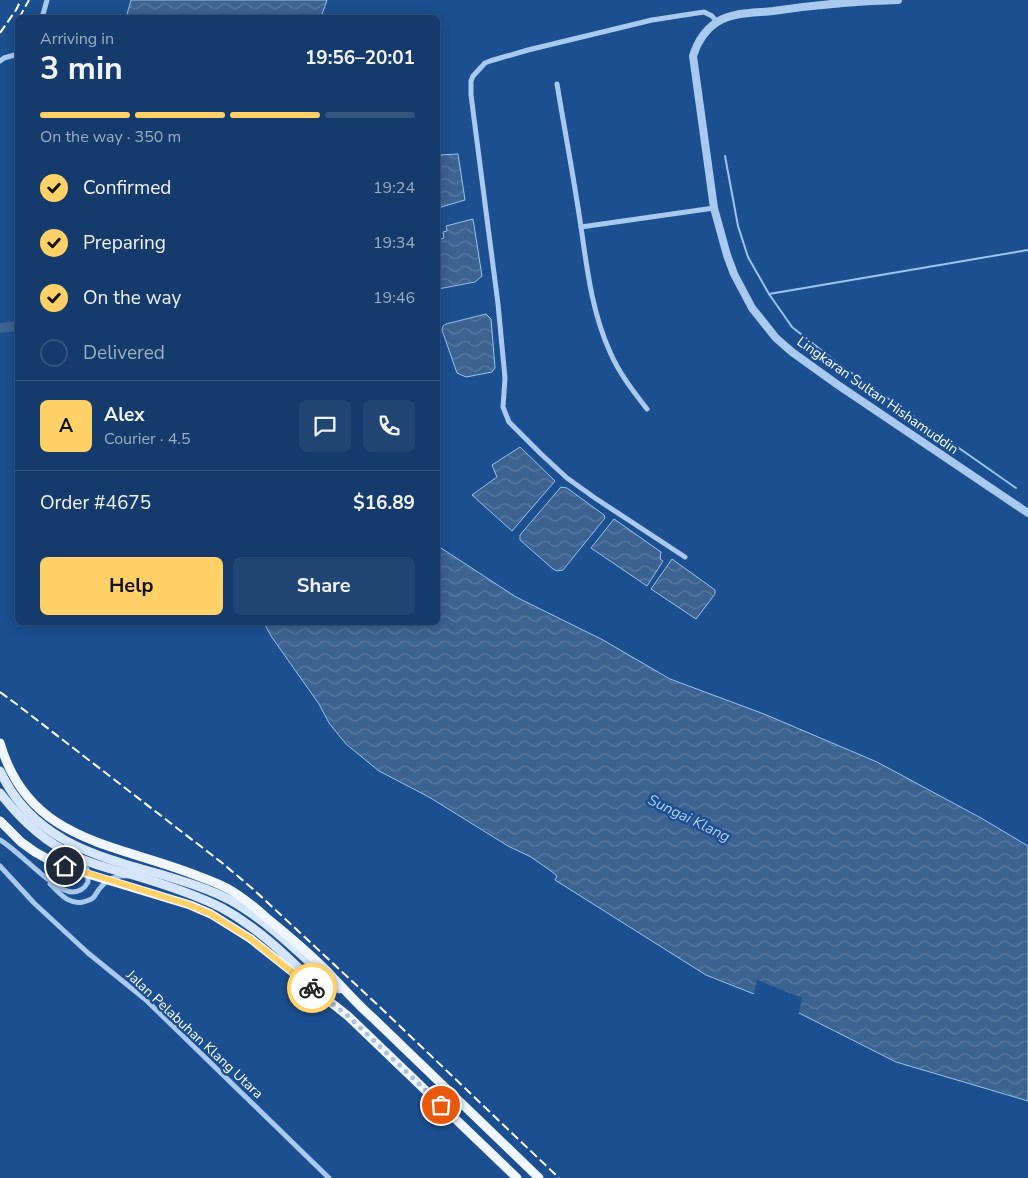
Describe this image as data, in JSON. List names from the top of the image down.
{
  "streets": {
    "street": ["Lingkaran Sultan Hishamuddin", "Jalan Pelabuhan Klang Utara"]
  },
  "water": ["Sungai Klang"],
  "page": {
    "heading": ["3 min", "Arriving in", "19:56–20:01"],
    "panel": [
      "Alex",
      "Courier · 4.5",
      "Order #4675",
      "$16.89"
    ],
    "bar": "On the way · 350 m",
    "list": [
      ["Confirmed", "19:24"],
      ["Preparing", "19:34"],
      ["On the way", "19:46"],
      "Delivered"
    ],
    "round": "A",
    "buttons": ["Help", "Share"]
  }
}
